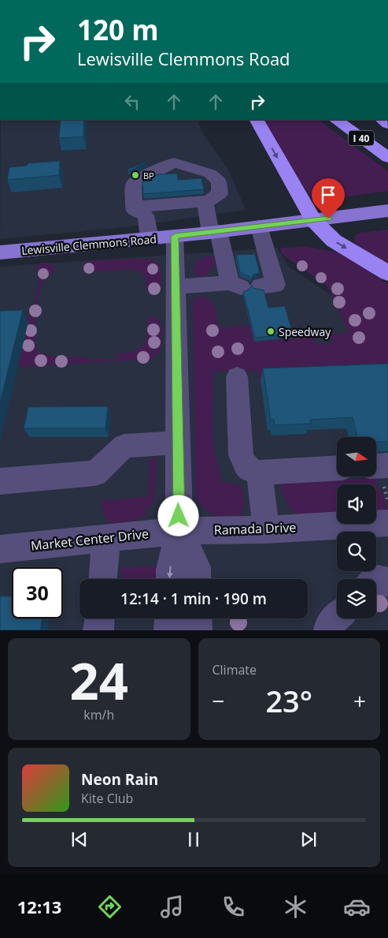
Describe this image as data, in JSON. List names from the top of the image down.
{
  "streets": {
    "highway": ["I 40"],
    "main road": ["Lewisville Clemmons Road"],
    "street": ["Ramada Drive", "Market Center Drive"]
  },
  "crossings": [
    ["Ramada Drive", "Market Center Drive"]
  ],
  "places": ["BP", "Speedway"],
  "north": "right",
  "page": {
    "turn": ["120 m", "Lewisville Clemmons Road"],
    "limit": "30",
    "trip": "12:14 · 1 min · 190 m",
    "tile": [
      ["24", "km/h"],
      "Climate"
    ],
    "heat": ["−", "23°", "+"],
    "song": ["Neon Rain", "Kite Club"],
    "tabs": "12:13"
  }
}
